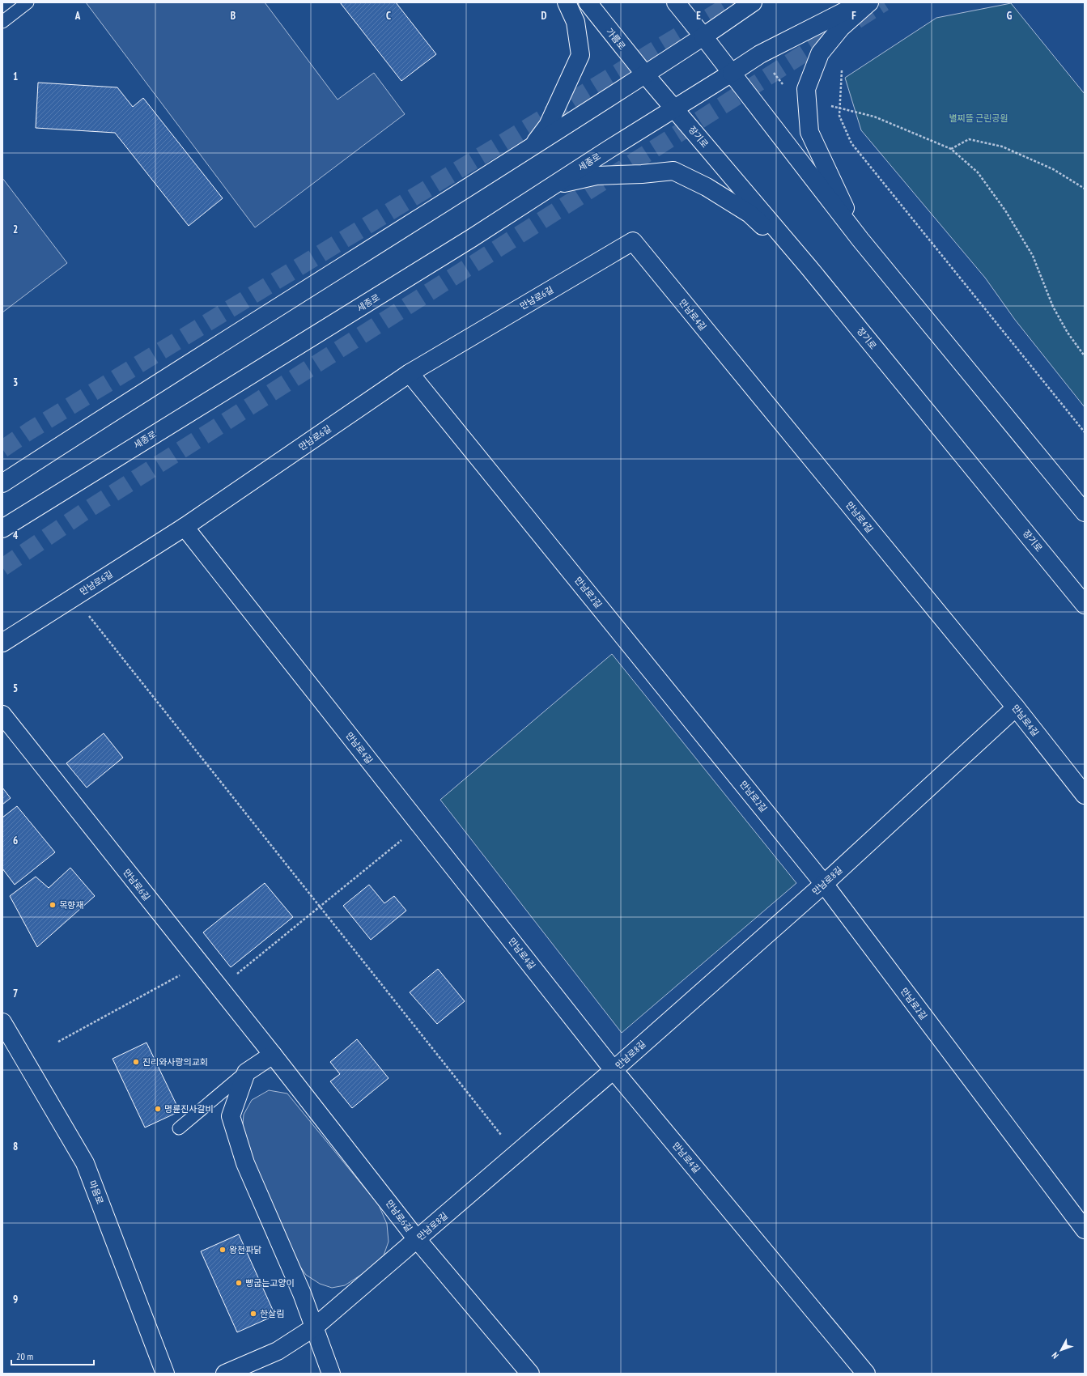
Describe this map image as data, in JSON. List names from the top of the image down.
{
  "streets": {
    "main road": [
      "가름로",
      "장기로",
      "세종로",
      "만남로6길",
      "만남로4길",
      "만남로2길",
      "만남로8길",
      "마음로"
    ]
  },
  "crossings": [
    ["가름로", "장기로"],
    ["장기로", "세종로"],
    ["만남로6길", "만남로4길"],
    ["만남로6길", "만남로2길"],
    ["만남로6길", "만남로8길"],
    ["만남로4길", "만남로8길"],
    ["만남로2길", "만남로8길"]
  ],
  "parks": ["별찌뜰 근린공원"],
  "places": [
    "목향재",
    "진리와사랑의교회",
    "명륜진사갈비",
    "왕천파닭",
    "빵굽는고양이",
    "한살림"
  ],
  "scale_bar": "20 m",
  "north": "bottom left",
  "grid": {
    "columns": [
      "A",
      "B",
      "C",
      "D",
      "E",
      "F",
      "G"
    ],
    "rows": [
      "1",
      "2",
      "3",
      "4",
      "5",
      "6",
      "7",
      "8",
      "9"
    ]
  }
}
